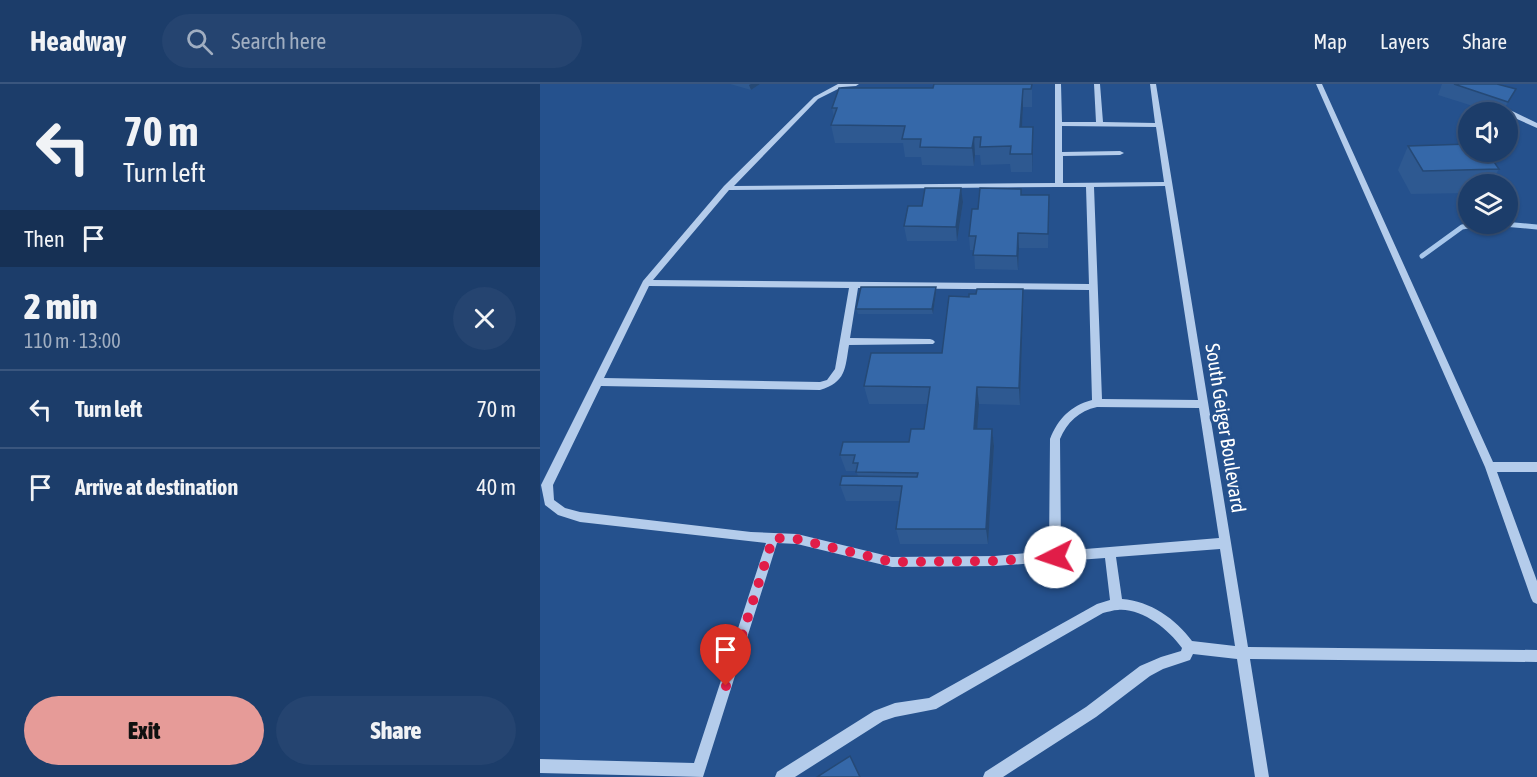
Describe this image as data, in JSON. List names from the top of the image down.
{
  "streets": {
    "street": ["South Geiger Boulevard"]
  },
  "page": {
    "header": "Headway",
    "search": "Search here",
    "nav": ["Map", "Layers", "Share"],
    "turn": ["70 m", "Turn left"],
    "then": "Then",
    "heading": ["2 min", "110 m · 13:00"],
    "list": [
      {
        "name": "Turn left",
        "value": "70 m"
      },
      {
        "name": "Arrive at destination",
        "value": "40 m"
      }
    ],
    "buttons": ["Exit", "Share"]
  }
}
